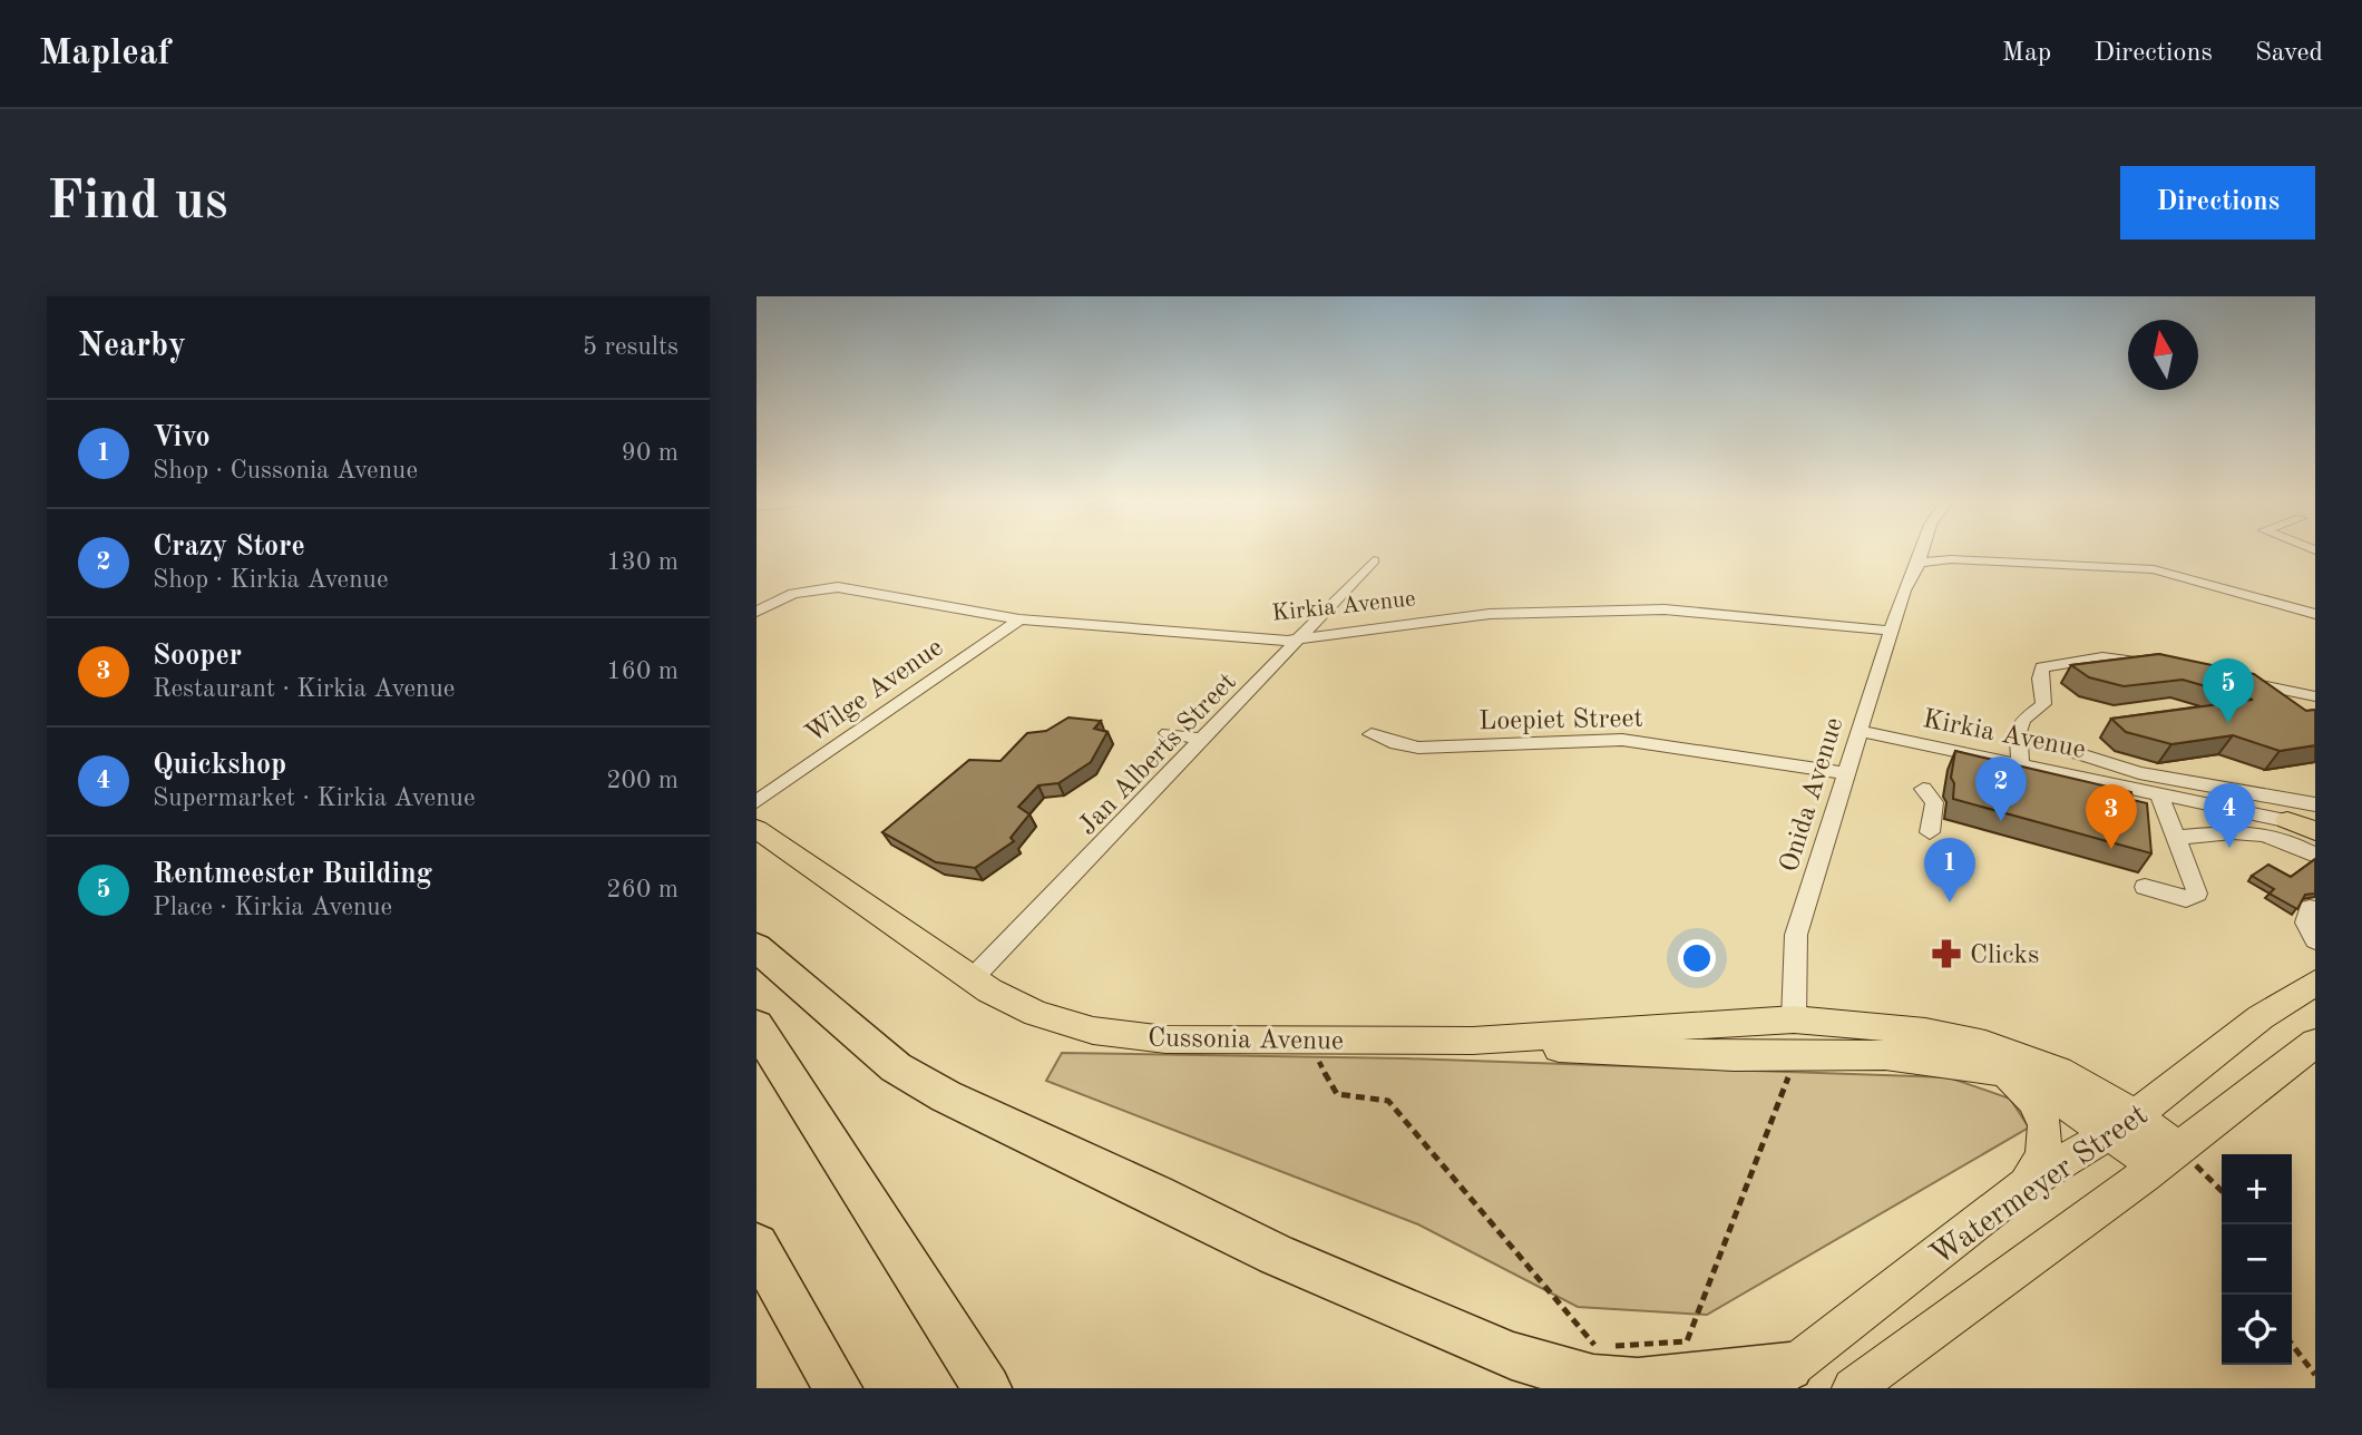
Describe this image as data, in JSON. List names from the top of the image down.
{
  "streets": {
    "main road": ["Cussonia Avenue", "Watermeyer Street"],
    "street": [
      "Kirkia Avenue",
      "Wilge Avenue",
      "Loepiet Street",
      "Jan Alberts Street",
      "Onida Avenue"
    ]
  },
  "crossings": [
    ["Kirkia Avenue", "Wilge Avenue"],
    ["Kirkia Avenue", "Jan Alberts Street"],
    ["Kirkia Avenue", "Onida Avenue"],
    ["Loepiet Street", "Onida Avenue"],
    ["Jan Alberts Street", "Cussonia Avenue"],
    ["Onida Avenue", "Cussonia Avenue"],
    ["Cussonia Avenue", "Watermeyer Street"]
  ],
  "places": {
    "pharmacy": ["Clicks"]
  },
  "north": "top",
  "page": {
    "header": "Mapleaf",
    "nav": ["Map", "Directions", "Saved"],
    "buttons": "Directions",
    "title": "Find us",
    "heading": ["Nearby", "5 results"],
    "list": [
      {
        "mark": "1",
        "name": "Vivo",
        "note": "Shop · Cussonia Avenue",
        "value": "90 m"
      },
      {
        "mark": "2",
        "name": "Crazy Store",
        "note": "Shop · Kirkia Avenue",
        "value": "130 m"
      },
      {
        "mark": "3",
        "name": "Sooper",
        "note": "Restaurant · Kirkia Avenue",
        "value": "160 m"
      },
      {
        "mark": "4",
        "name": "Quickshop",
        "note": "Supermarket · Kirkia Avenue",
        "value": "200 m"
      },
      {
        "mark": "5",
        "name": "Rentmeester Building",
        "note": "Place · Kirkia Avenue",
        "value": "260 m"
      }
    ],
    "pins": [
      "5",
      "2",
      "4",
      "3",
      "1"
    ],
    "map_buttons": ["+", "−"]
  }
}
